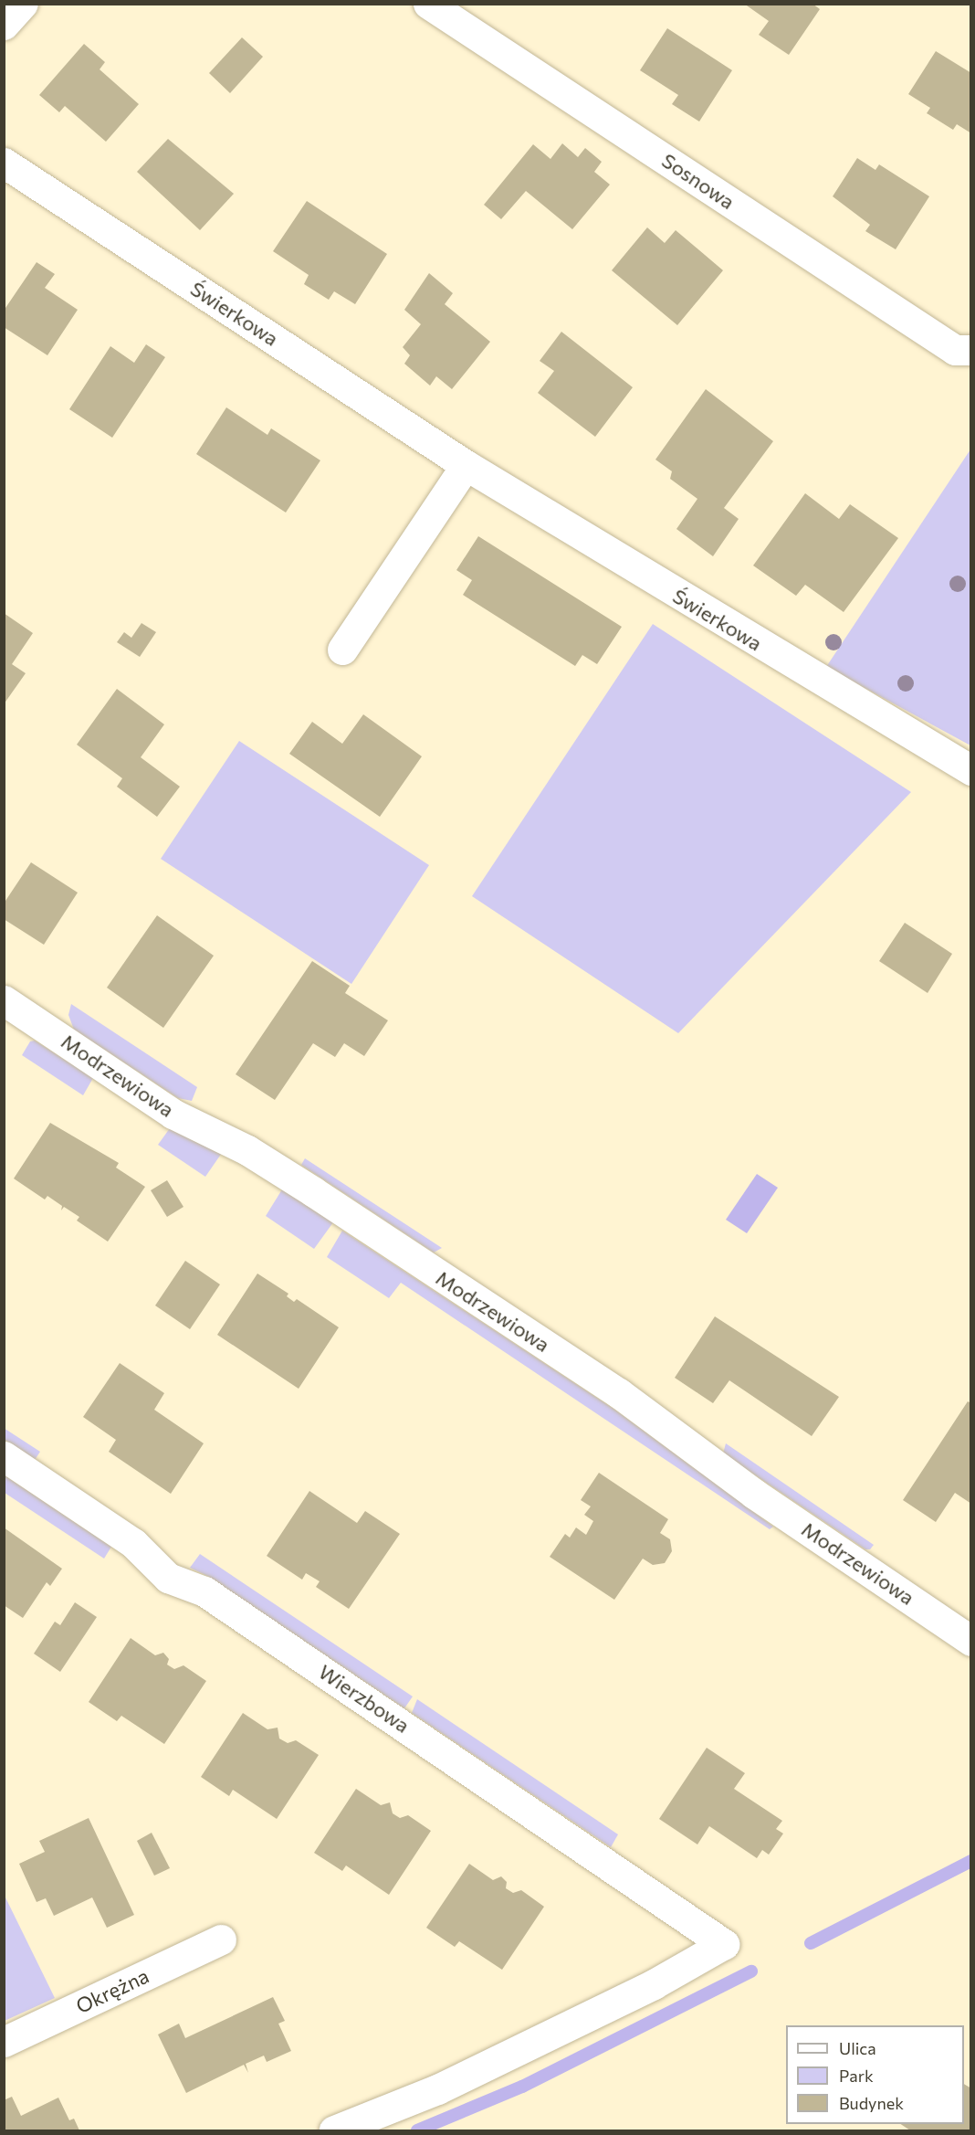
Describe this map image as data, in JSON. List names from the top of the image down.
{
  "streets": {
    "street": [
      "Sosnowa",
      "Świerkowa",
      "Modrzewiowa",
      "Wierzbowa",
      "Okrężna"
    ]
  },
  "legend": ["Ulica", "Park", "Budynek"]
}
